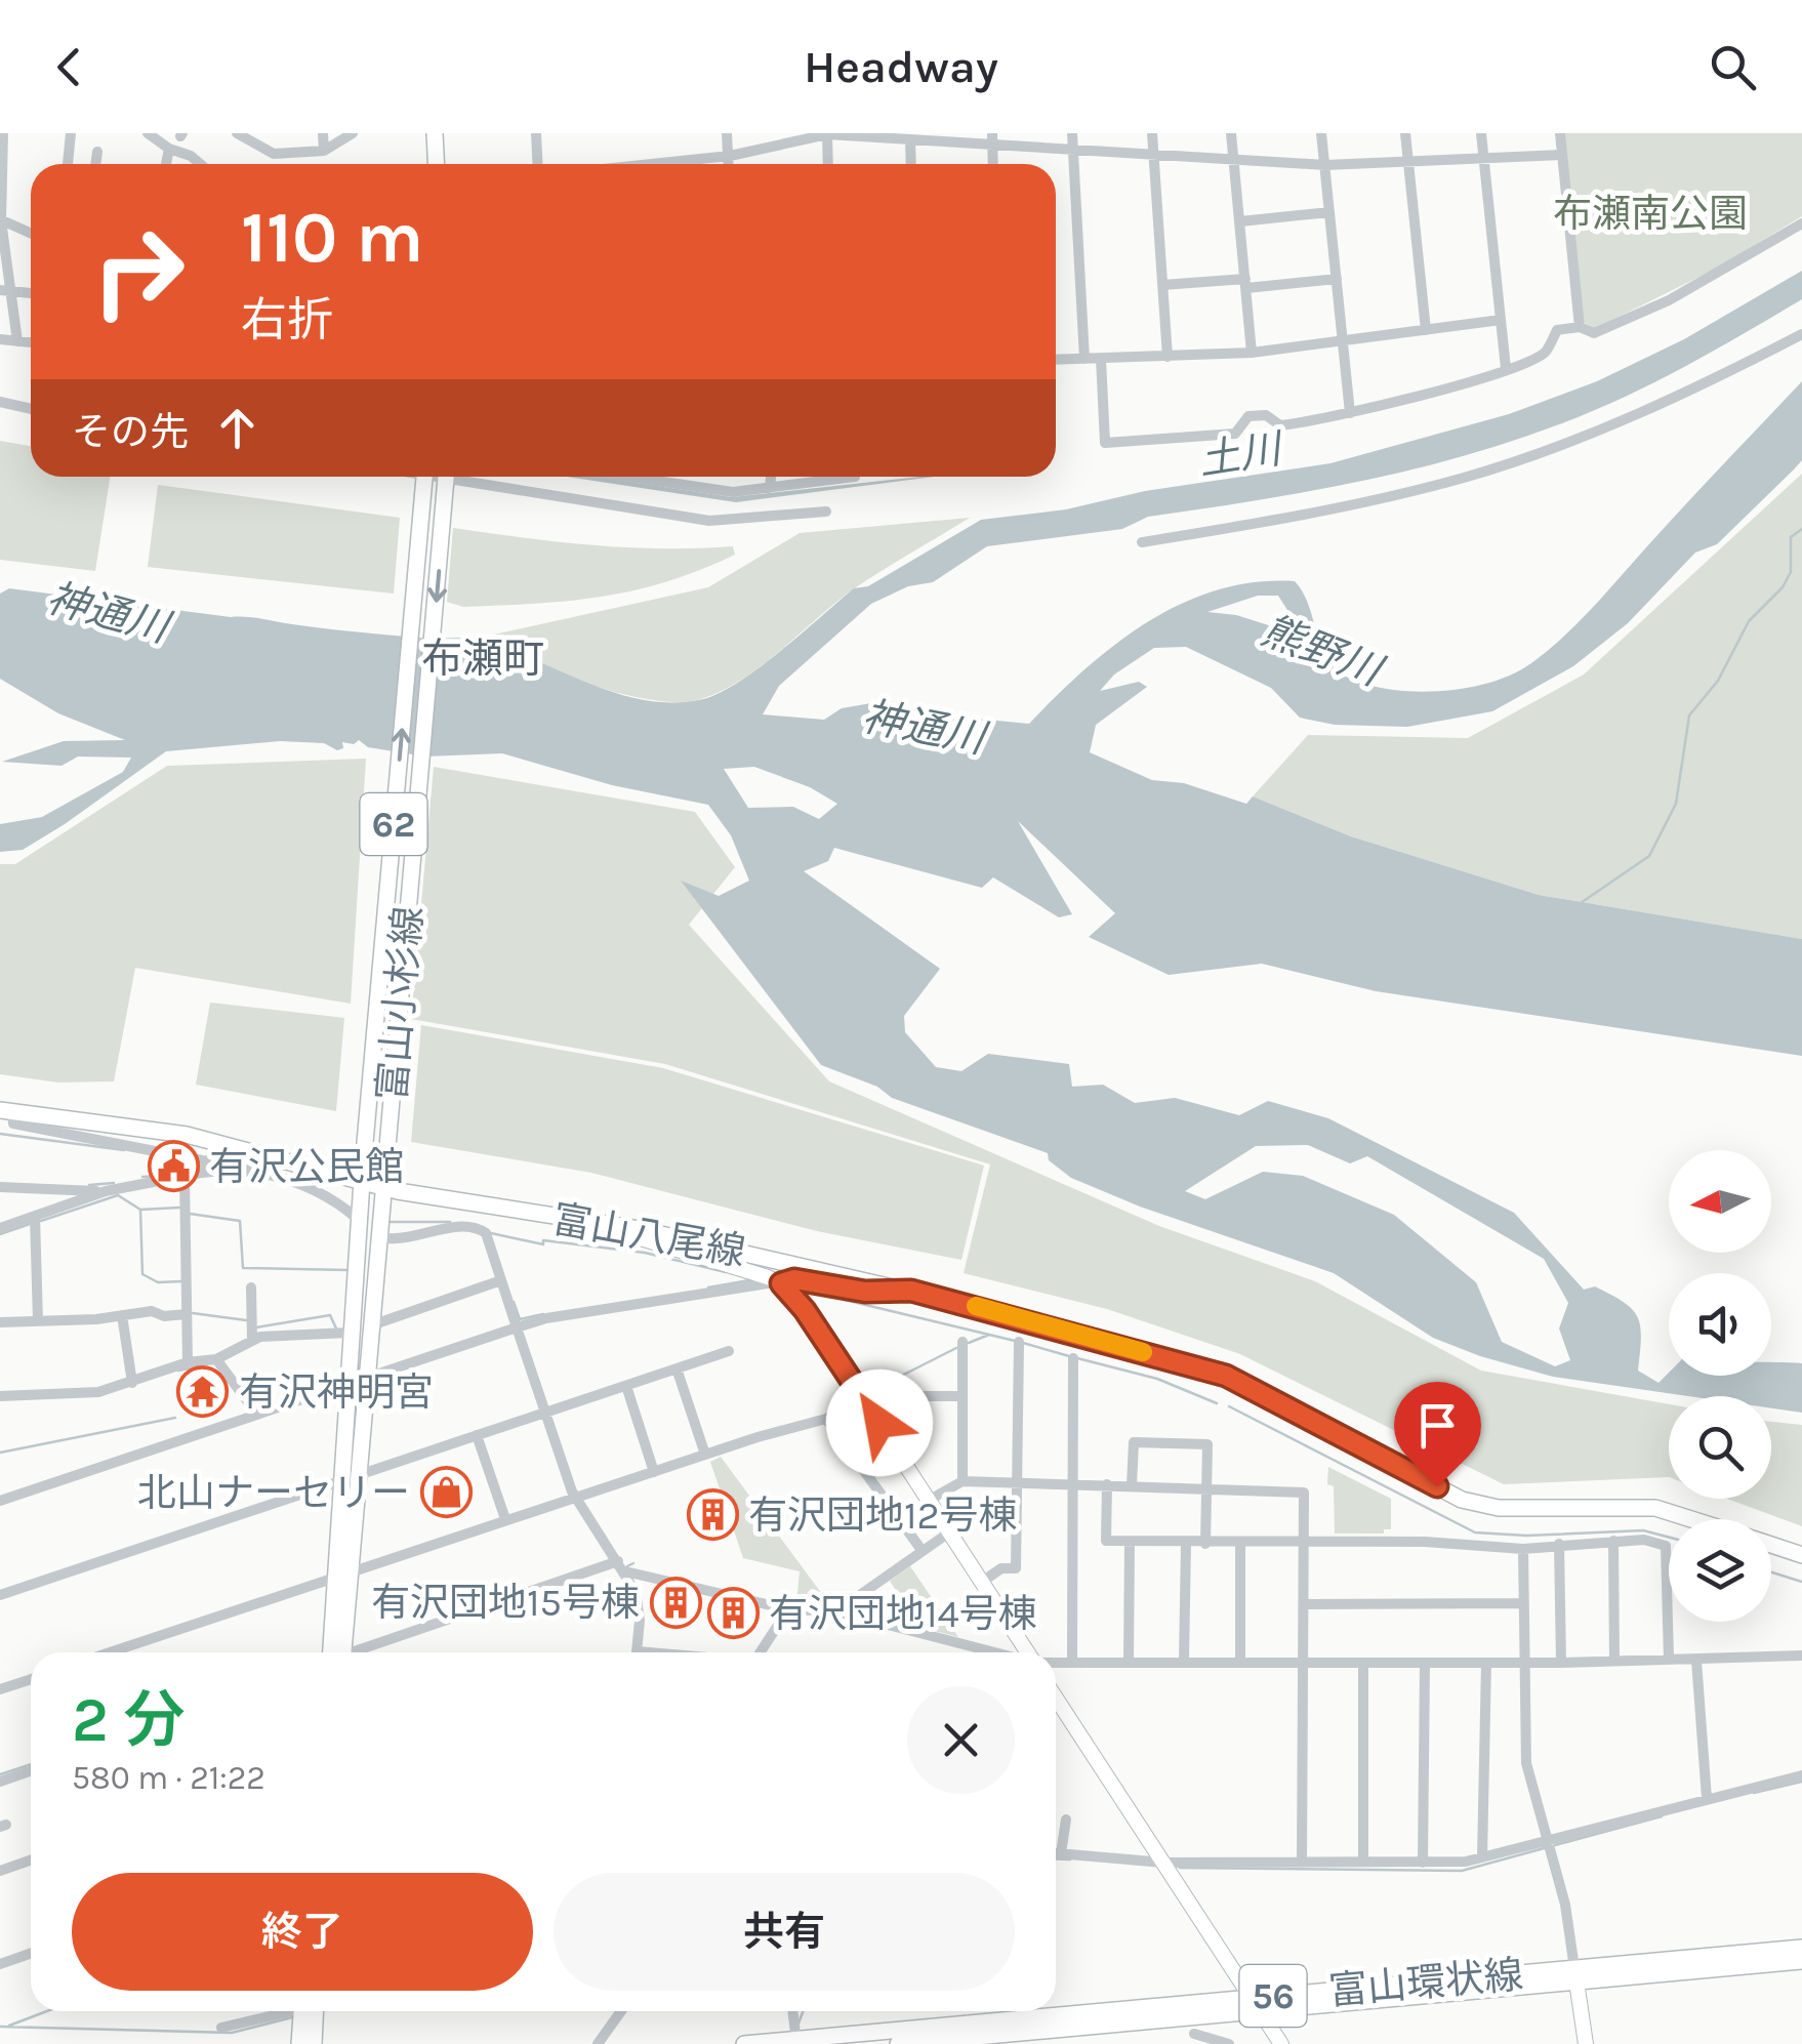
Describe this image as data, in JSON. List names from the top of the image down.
{
  "streets": {
    "main road": [
      "62",
      "富山小杉線",
      "富山八尾線",
      "富山環状線",
      "56"
    ]
  },
  "crossings": [
    ["富山小杉線", "富山八尾線"]
  ],
  "districts": ["布瀬町"],
  "water": ["土川", "神通川", "熊野川"],
  "parks": ["布瀬南公園"],
  "places": {
    "public building": ["有沢公民館"],
    "temple": ["有沢神明宮"],
    "shop": ["北山ナーセリー"],
    "building": ["有沢団地12号棟", "有沢団地15号棟", "有沢団地14号棟"]
  },
  "north": "left",
  "page": {
    "header": "Headway",
    "turn": ["110 m", "右折"],
    "then": "その先",
    "heading": ["2 分", "580 m · 21:22"],
    "buttons": ["終了", "共有"]
  }
}
